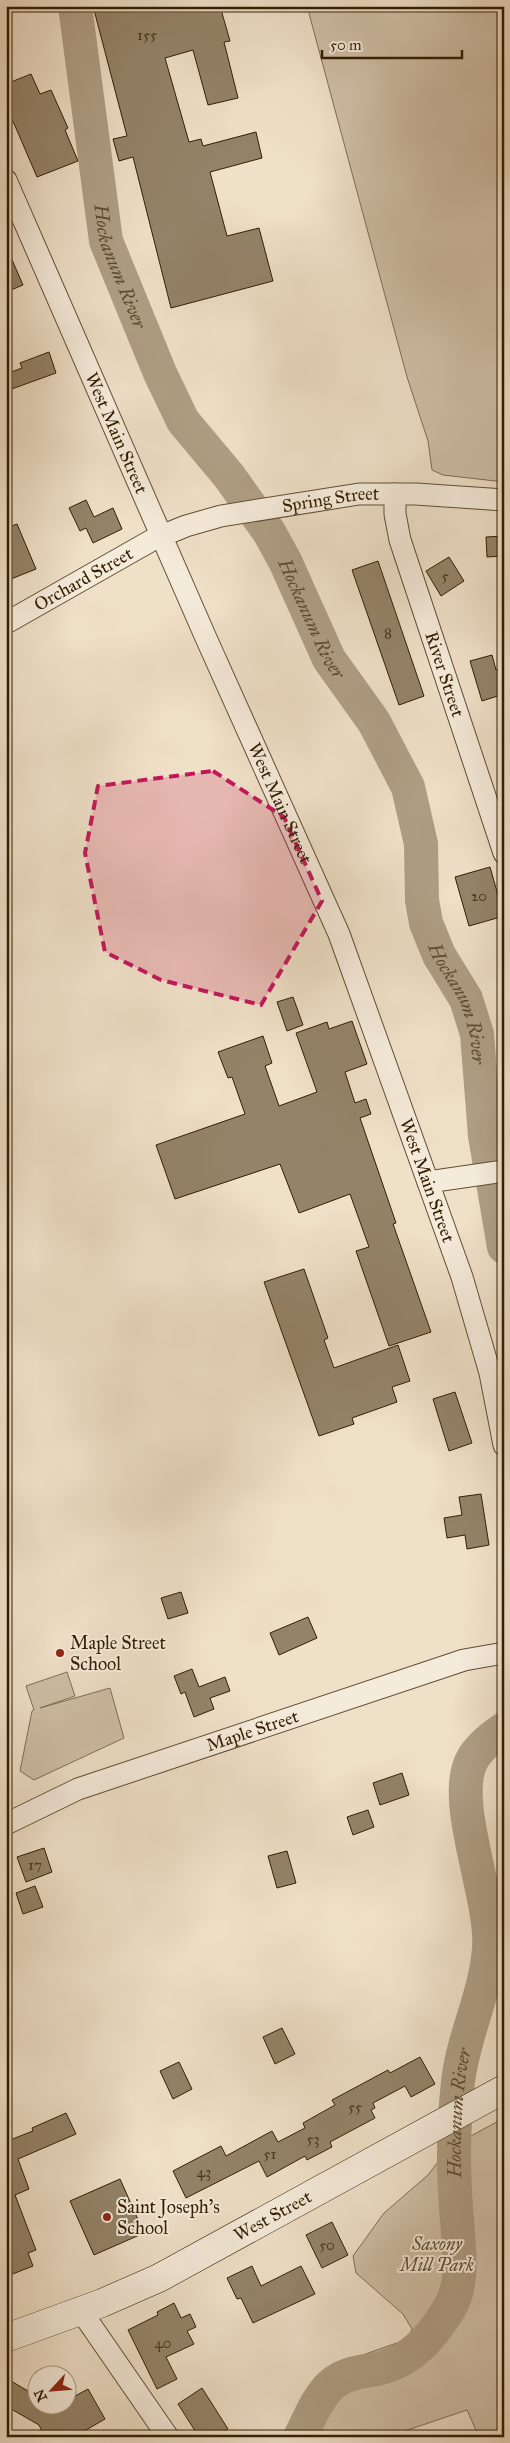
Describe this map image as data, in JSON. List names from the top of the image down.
{
  "streets": {
    "main road": ["West Street"],
    "street": [
      "West Main Street",
      "Spring Street",
      "Orchard Street",
      "River Street",
      "Maple Street"
    ]
  },
  "crossings": [
    ["West Main Street", "Spring Street"],
    ["West Main Street", "Orchard Street"],
    ["Spring Street", "Orchard Street"],
    ["Spring Street", "River Street"]
  ],
  "water": ["Hockanum River"],
  "parks": ["Saxony Mill Park"],
  "places": ["Maple Street School", "Saint Joseph's School"],
  "house_numbers": [
    "155",
    "5",
    "8",
    "20",
    "17",
    "55",
    "53",
    "51",
    "43",
    "50",
    "40"
  ],
  "scale_bar": "50 m",
  "north": "bottom left"
}
